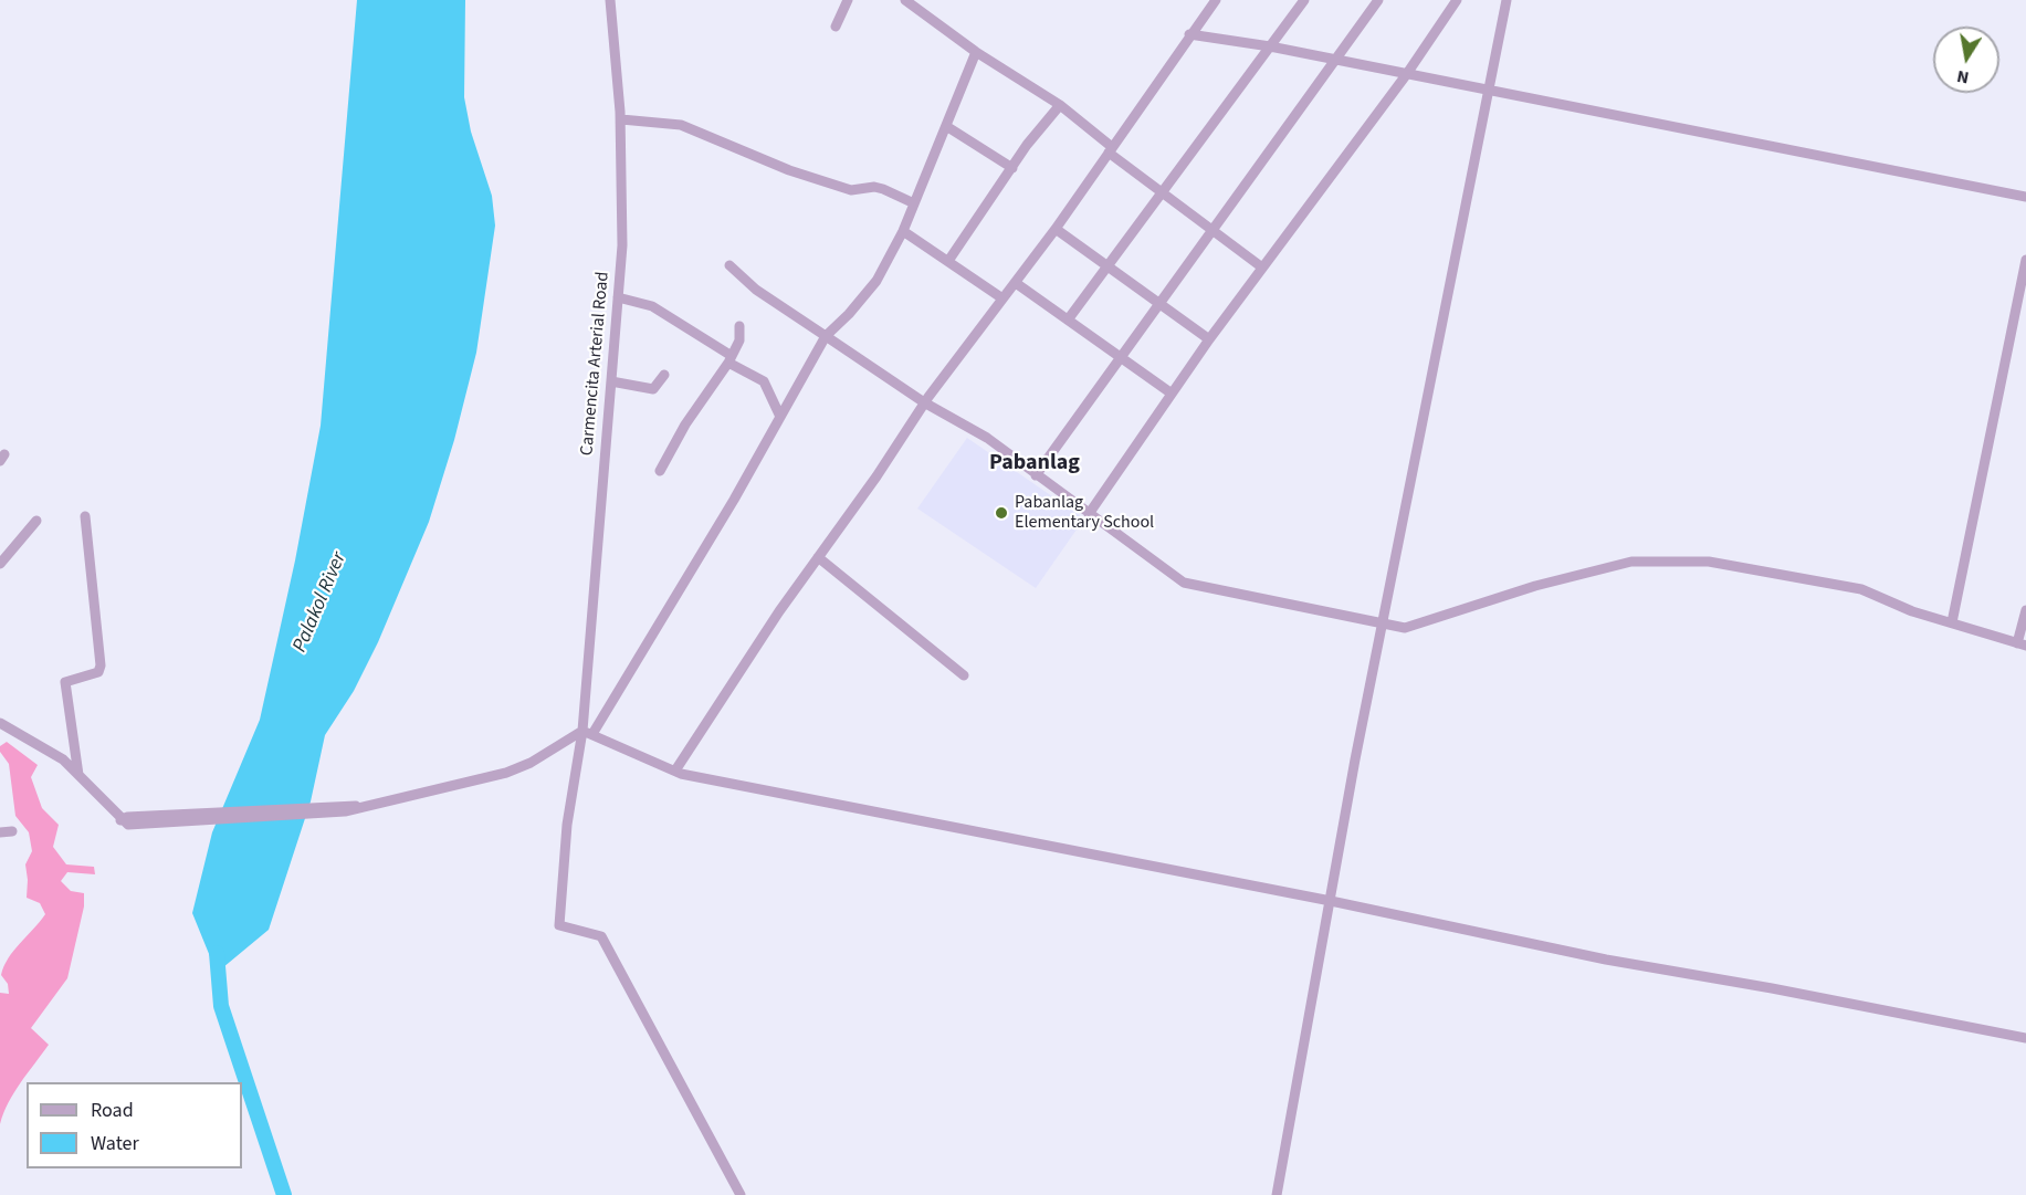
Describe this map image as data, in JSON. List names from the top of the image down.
{
  "streets": {
    "street": ["Carmencita Arterial Road"]
  },
  "districts": ["Pabanlag"],
  "water": ["Palakol River"],
  "places": ["Pabanlag Elementary School"],
  "legend": ["Road", "Water"],
  "north": "bottom"
}
